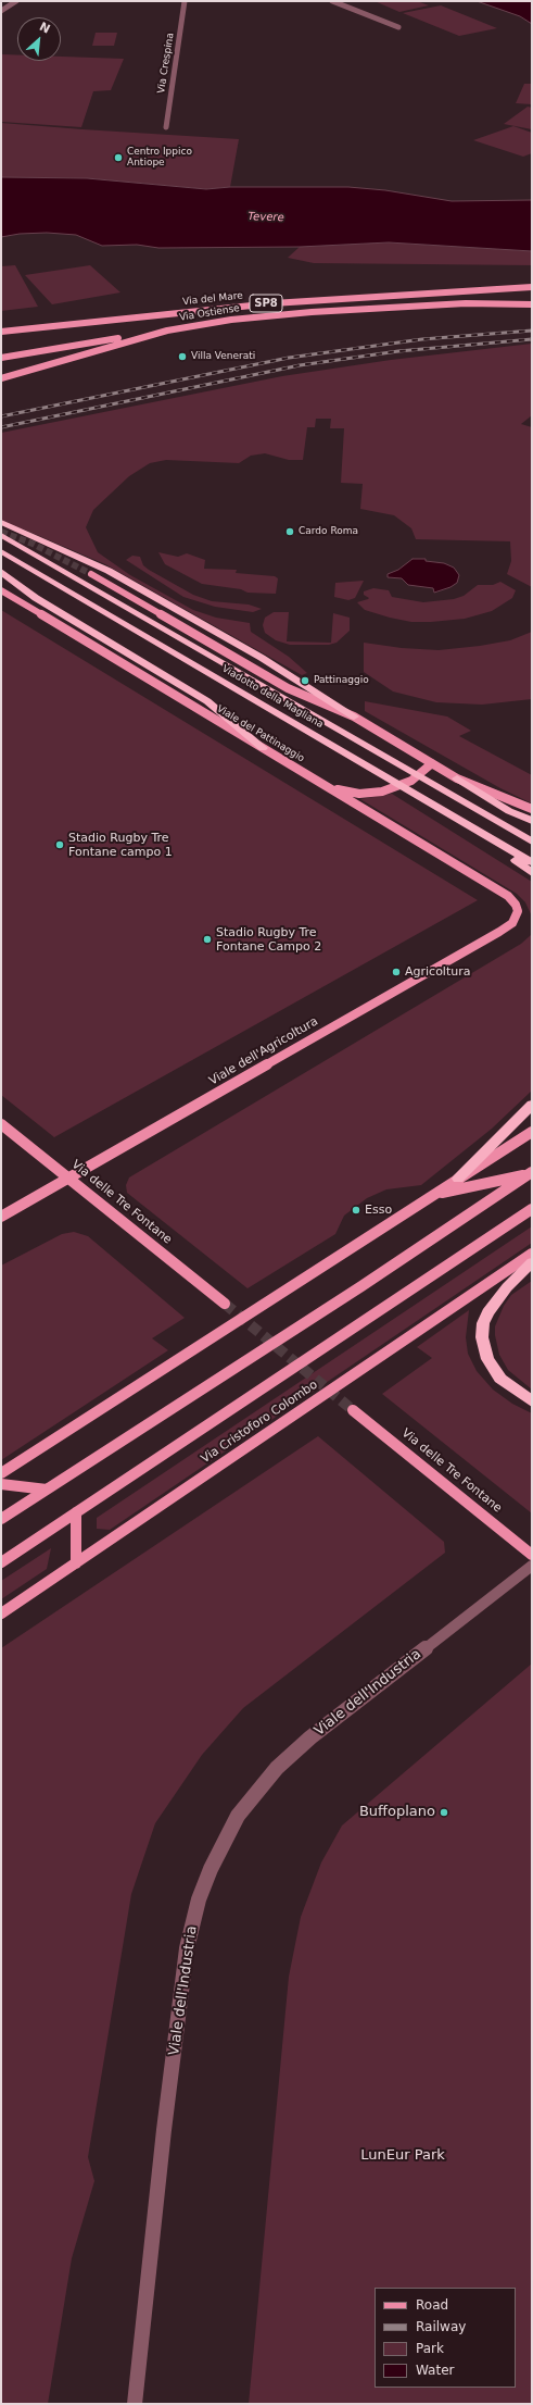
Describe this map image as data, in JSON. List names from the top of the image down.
{
  "streets": {
    "highway": ["Viadotto della Magliana"],
    "main road": [
      "Via del Mare",
      "SP8",
      "Via Ostiense",
      "Viale del Pattinaggio",
      "Viale dell'Agricoltura",
      "Via delle Tre Fontane",
      "Via Cristoforo Colombo"
    ],
    "street": ["Via Crespina", "Viale dell'Industria"]
  },
  "crossings": [
    ["Viale del Pattinaggio", "Viale dell'Agricoltura"],
    ["Viale dell'Agricoltura", "Via delle Tre Fontane"]
  ],
  "water": ["Tevere"],
  "parks": ["LunEur Park"],
  "places": [
    "Centro Ippico Antiope",
    "Villa Venerati",
    "Cardo Roma",
    "Pattinaggio",
    "Stadio Rugby Tre Fontane campo 1",
    "Stadio Rugby Tre Fontane Campo 2",
    "Agricoltura",
    "Esso",
    "Buffoplano"
  ],
  "legend": [
    "Road",
    "Railway",
    "Park",
    "Water"
  ],
  "north": "top right"
}
